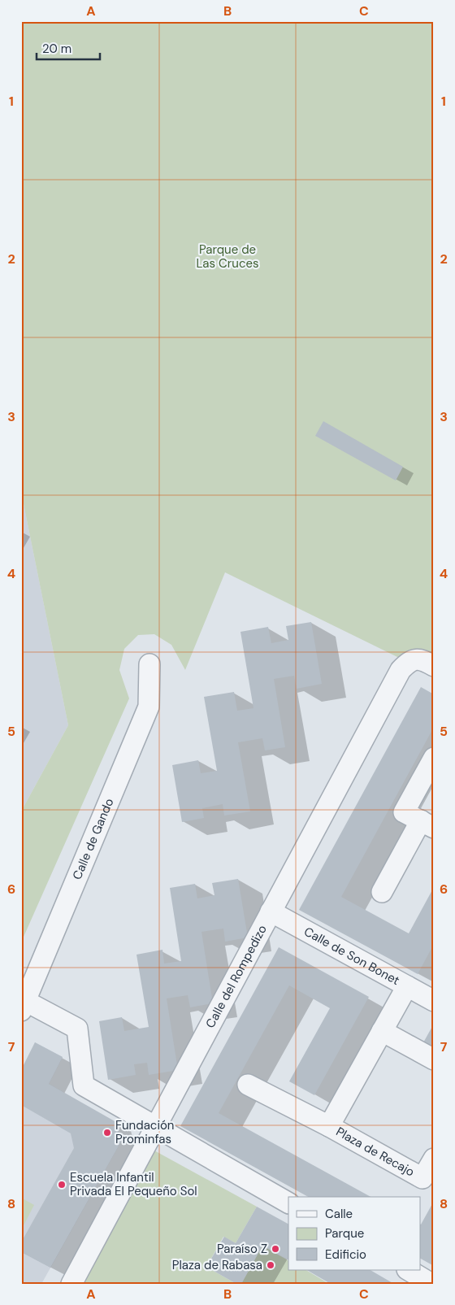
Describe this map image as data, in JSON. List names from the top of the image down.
{
  "streets": {
    "street": [
      "Calle de Gando",
      "Calle de Son Bonet",
      "Calle del Rompedizo",
      "Plaza de Recajo"
    ]
  },
  "crossings": [
    ["Calle de Son Bonet", "Calle del Rompedizo"],
    ["Calle de Son Bonet", "Plaza de Recajo"]
  ],
  "parks": ["Parque de Las Cruces"],
  "places": [
    "Fundación Prominfas",
    "Escuela Infantil Privada El Pequeño Sol",
    "Paraíso Z",
    "Plaza de Rabasa"
  ],
  "legend": ["Calle", "Parque", "Edificio"],
  "scale_bar": "20 m",
  "grid": {
    "columns": ["A", "B", "C"],
    "rows": [
      "1",
      "2",
      "3",
      "4",
      "5",
      "6",
      "7",
      "8"
    ]
  }
}
